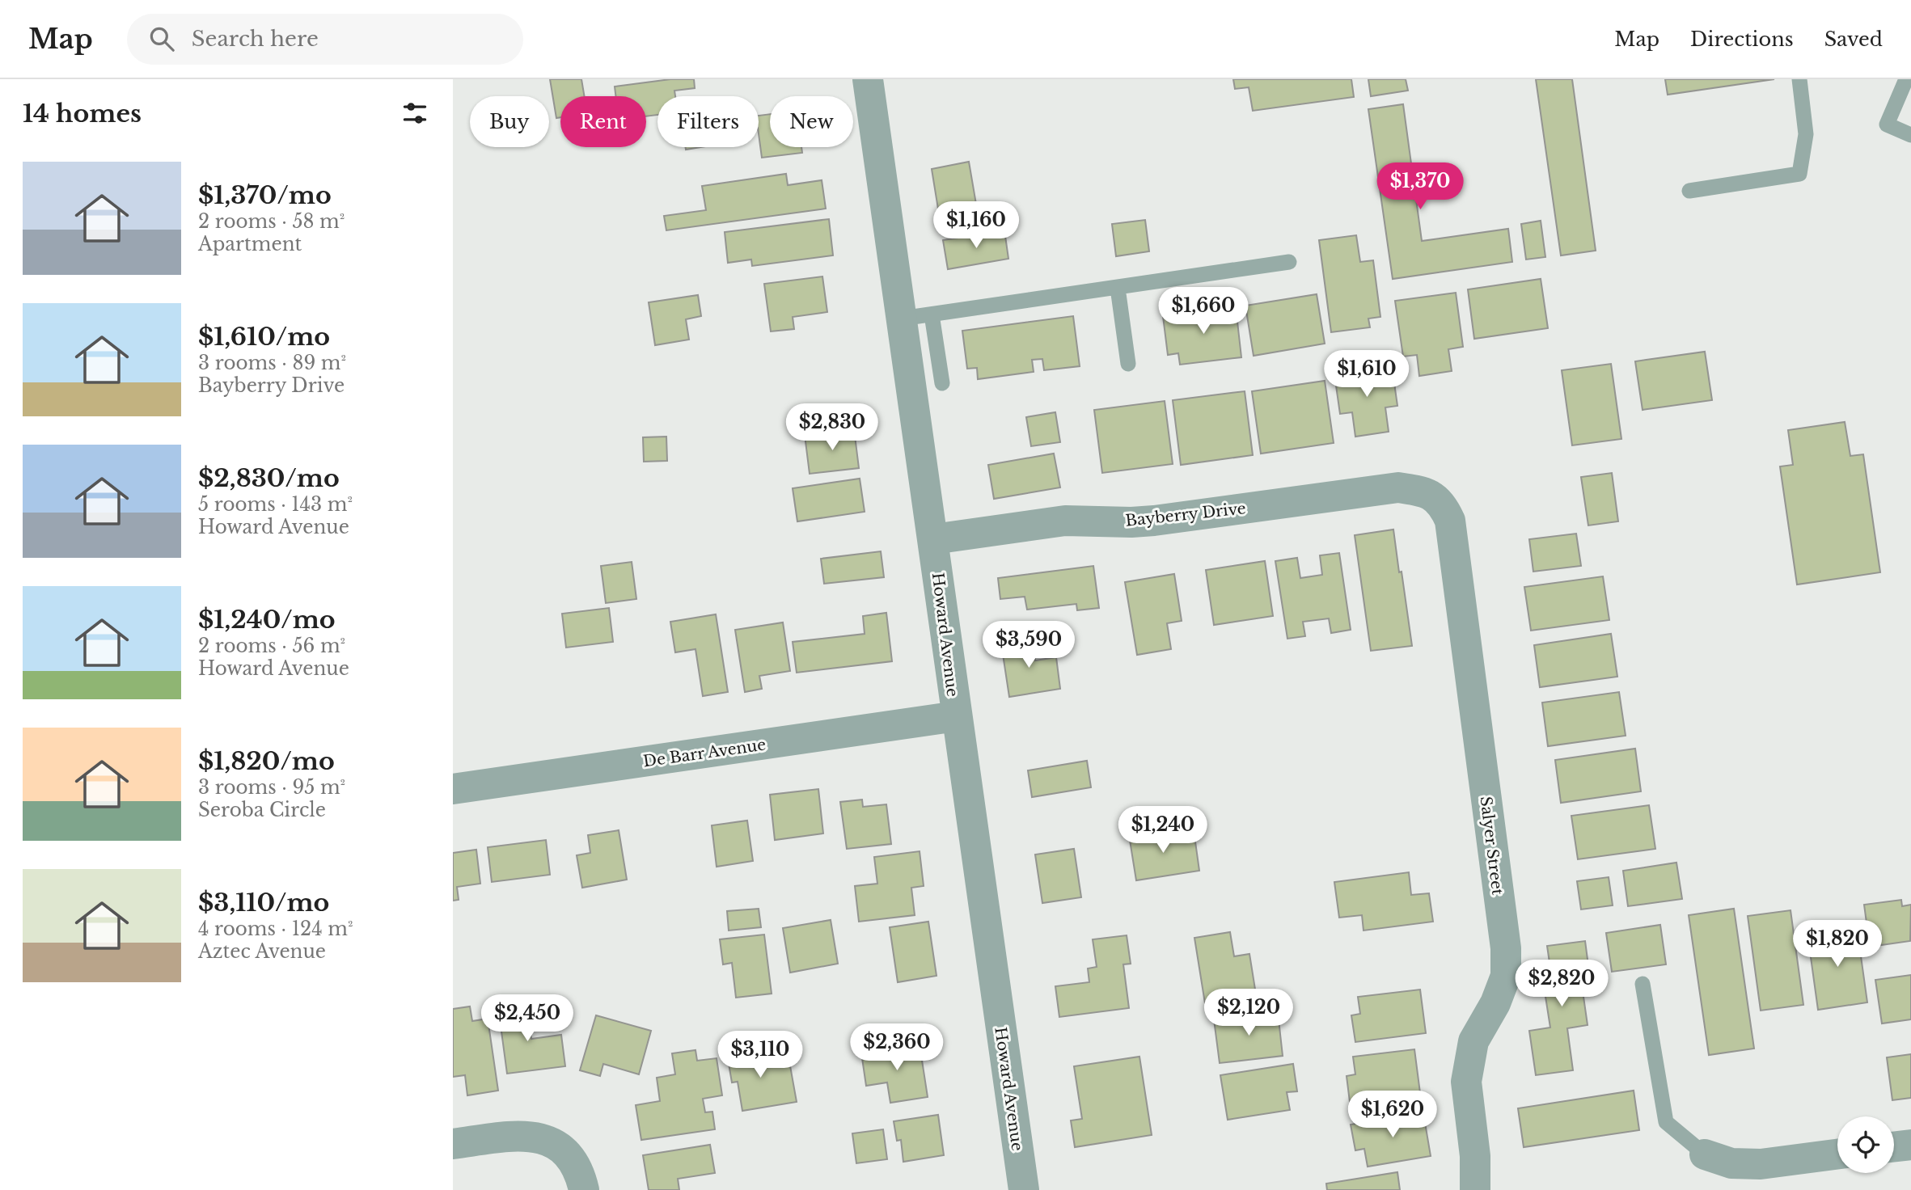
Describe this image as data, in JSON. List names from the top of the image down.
{
  "streets": {
    "street": [
      "Bayberry Drive",
      "Howard Avenue",
      "De Barr Avenue",
      "Salyer Street"
    ]
  },
  "crossings": [
    ["Bayberry Drive", "Howard Avenue"],
    ["Bayberry Drive", "Salyer Street"],
    ["Howard Avenue", "De Barr Avenue"]
  ],
  "page": {
    "header": "Map",
    "search": "Search here",
    "nav": ["Map", "Directions", "Saved"],
    "heading": "14 homes",
    "chip": [
      "Buy",
      "Rent",
      "Filters",
      "New"
    ],
    "list": [
      {
        "name": "$1,370/mo",
        "note": "2 rooms · 58 m² · Apartment"
      },
      {
        "name": "$1,610/mo",
        "note": "3 rooms · 89 m² · Bayberry Drive"
      },
      {
        "name": "$2,830/mo",
        "note": "5 rooms · 143 m² · Howard Avenue"
      },
      {
        "name": "$1,240/mo",
        "note": "2 rooms · 56 m² · Howard Avenue"
      },
      {
        "name": "$1,820/mo",
        "note": "3 rooms · 95 m² · Seroba Circle"
      },
      {
        "name": "$3,110/mo",
        "note": "4 rooms · 124 m² · Aztec Avenue"
      }
    ],
    "price": [
      "$1,370",
      "$1,160",
      "$1,660",
      "$1,610",
      "$2,830",
      "$3,590",
      "$1,240",
      "$1,820",
      "$2,820",
      "$2,120",
      "$2,450",
      "$2,360",
      "$3,110",
      "$1,620"
    ]
  }
}
